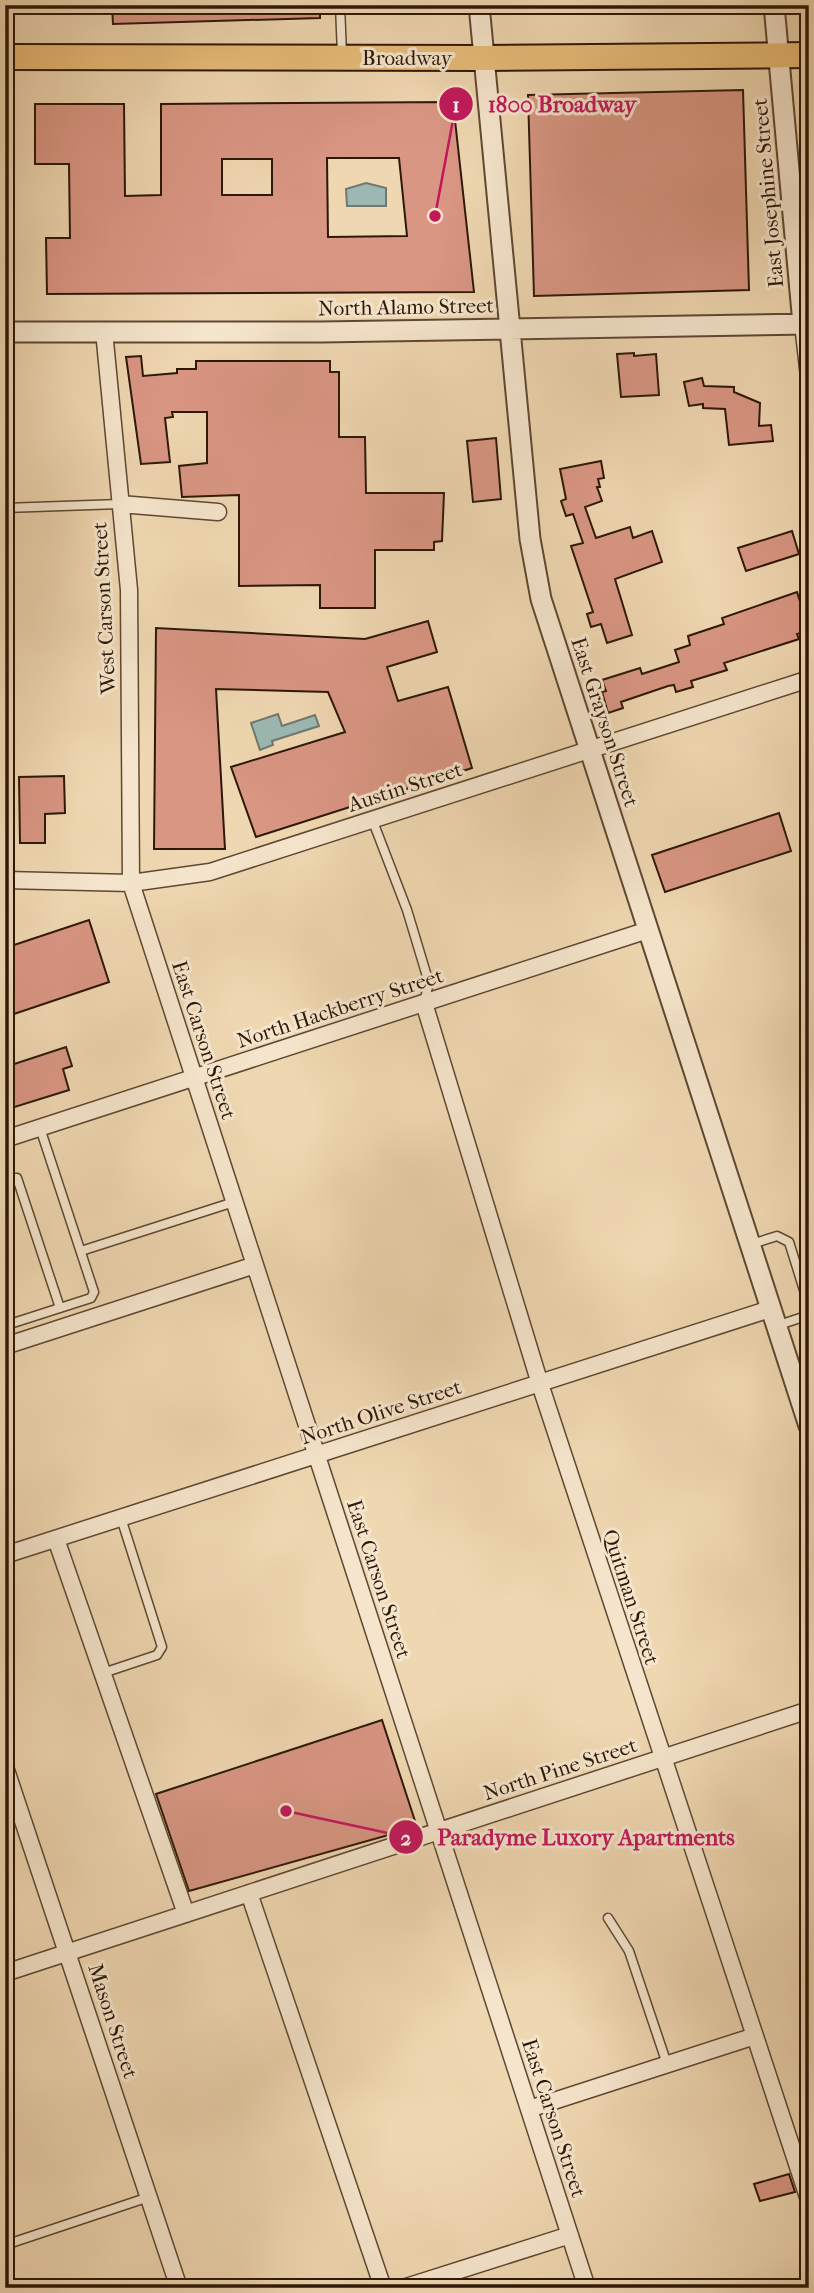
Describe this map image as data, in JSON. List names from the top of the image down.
{
  "streets": {
    "main road": ["Broadway"],
    "street": [
      "East Josephine Street",
      "North Alamo Street",
      "West Carson Street",
      "East Grayson Street",
      "Austin Street",
      "North Hackberry Street",
      "East Carson Street",
      "North Olive Street",
      "Quitman Street",
      "North Pine Street",
      "Mason Street"
    ]
  },
  "crossings": [
    ["Broadway", "East Josephine Street"],
    ["Broadway", "East Grayson Street"],
    ["East Josephine Street", "North Alamo Street"],
    ["North Alamo Street", "West Carson Street"],
    ["North Alamo Street", "East Grayson Street"],
    ["West Carson Street", "Austin Street"],
    ["West Carson Street", "East Carson Street"],
    ["East Grayson Street", "Austin Street"],
    ["East Grayson Street", "North Hackberry Street"],
    ["East Grayson Street", "North Olive Street"],
    ["Austin Street", "East Carson Street"],
    ["North Hackberry Street", "East Carson Street"],
    ["North Hackberry Street", "Quitman Street"],
    ["East Carson Street", "North Olive Street"],
    ["East Carson Street", "North Pine Street"],
    ["North Olive Street", "Quitman Street"],
    ["Quitman Street", "North Pine Street"],
    ["North Pine Street", "Mason Street"]
  ],
  "places": ["1800 Broadway", "Paradyme Luxory Apartments"]
}
